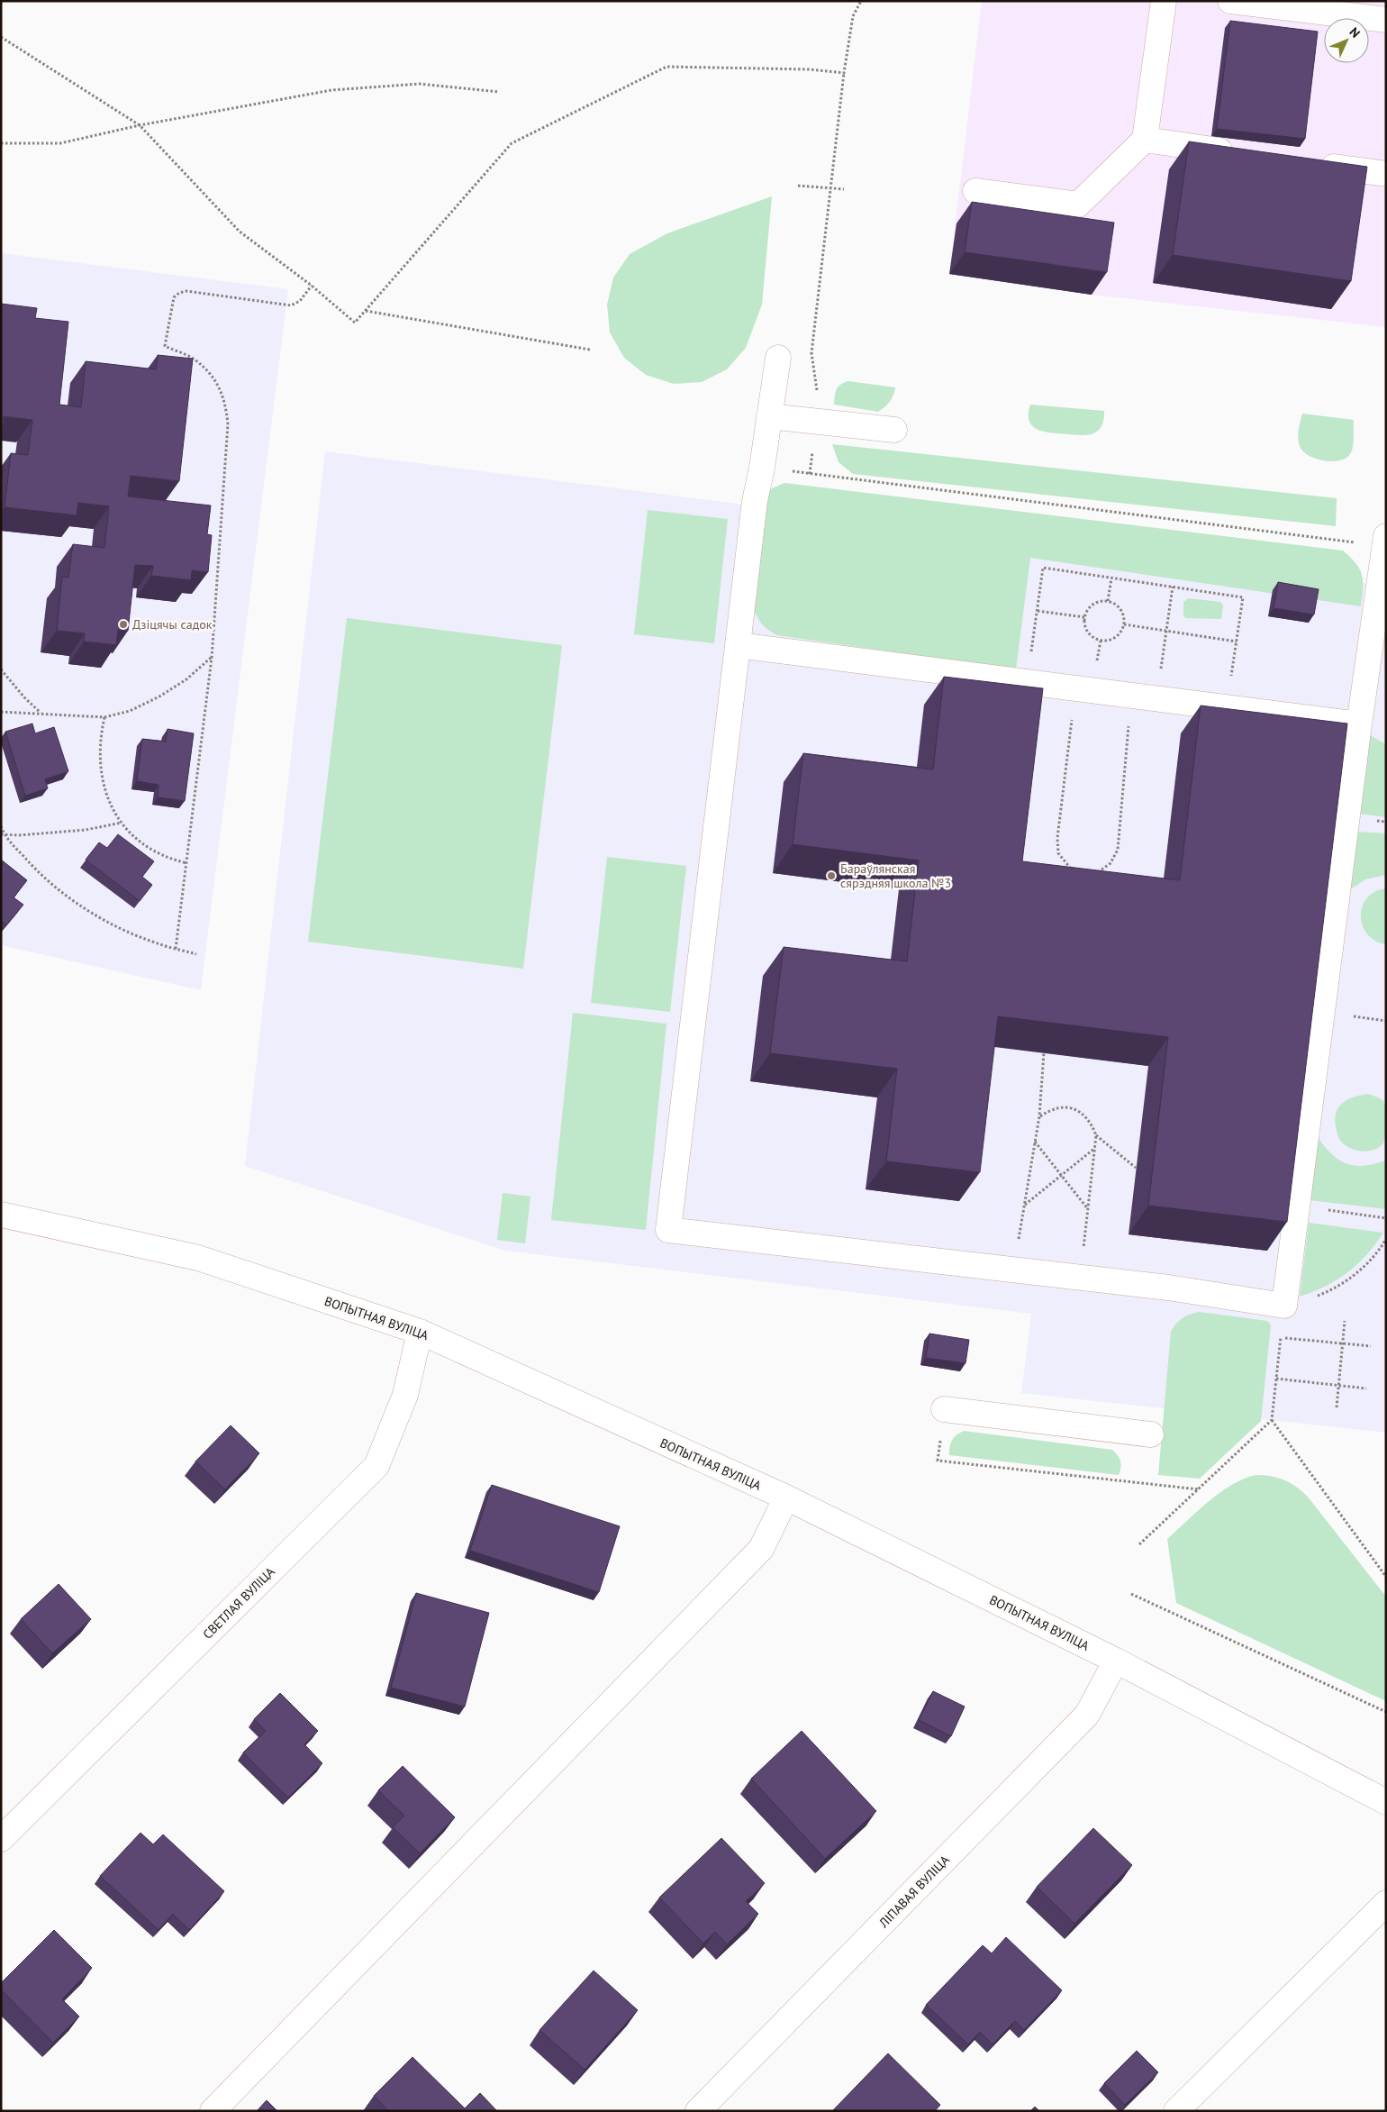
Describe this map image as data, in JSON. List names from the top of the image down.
{
  "streets": {
    "street": ["ВОПЫТНАЯ ВУЛІЦА", "СВЕТЛАЯ ВУЛІЦА", "ЛІПАВАЯ ВУЛІЦА"]
  },
  "crossings": [
    ["ВОПЫТНАЯ ВУЛІЦА", "СВЕТЛАЯ ВУЛІЦА"],
    ["ВОПЫТНАЯ ВУЛІЦА", "ЛІПАВАЯ ВУЛІЦА"]
  ],
  "places": ["Дзіцячы садок", "Бараўлянская сярэдняя школа №3"],
  "north": "top right"
}
